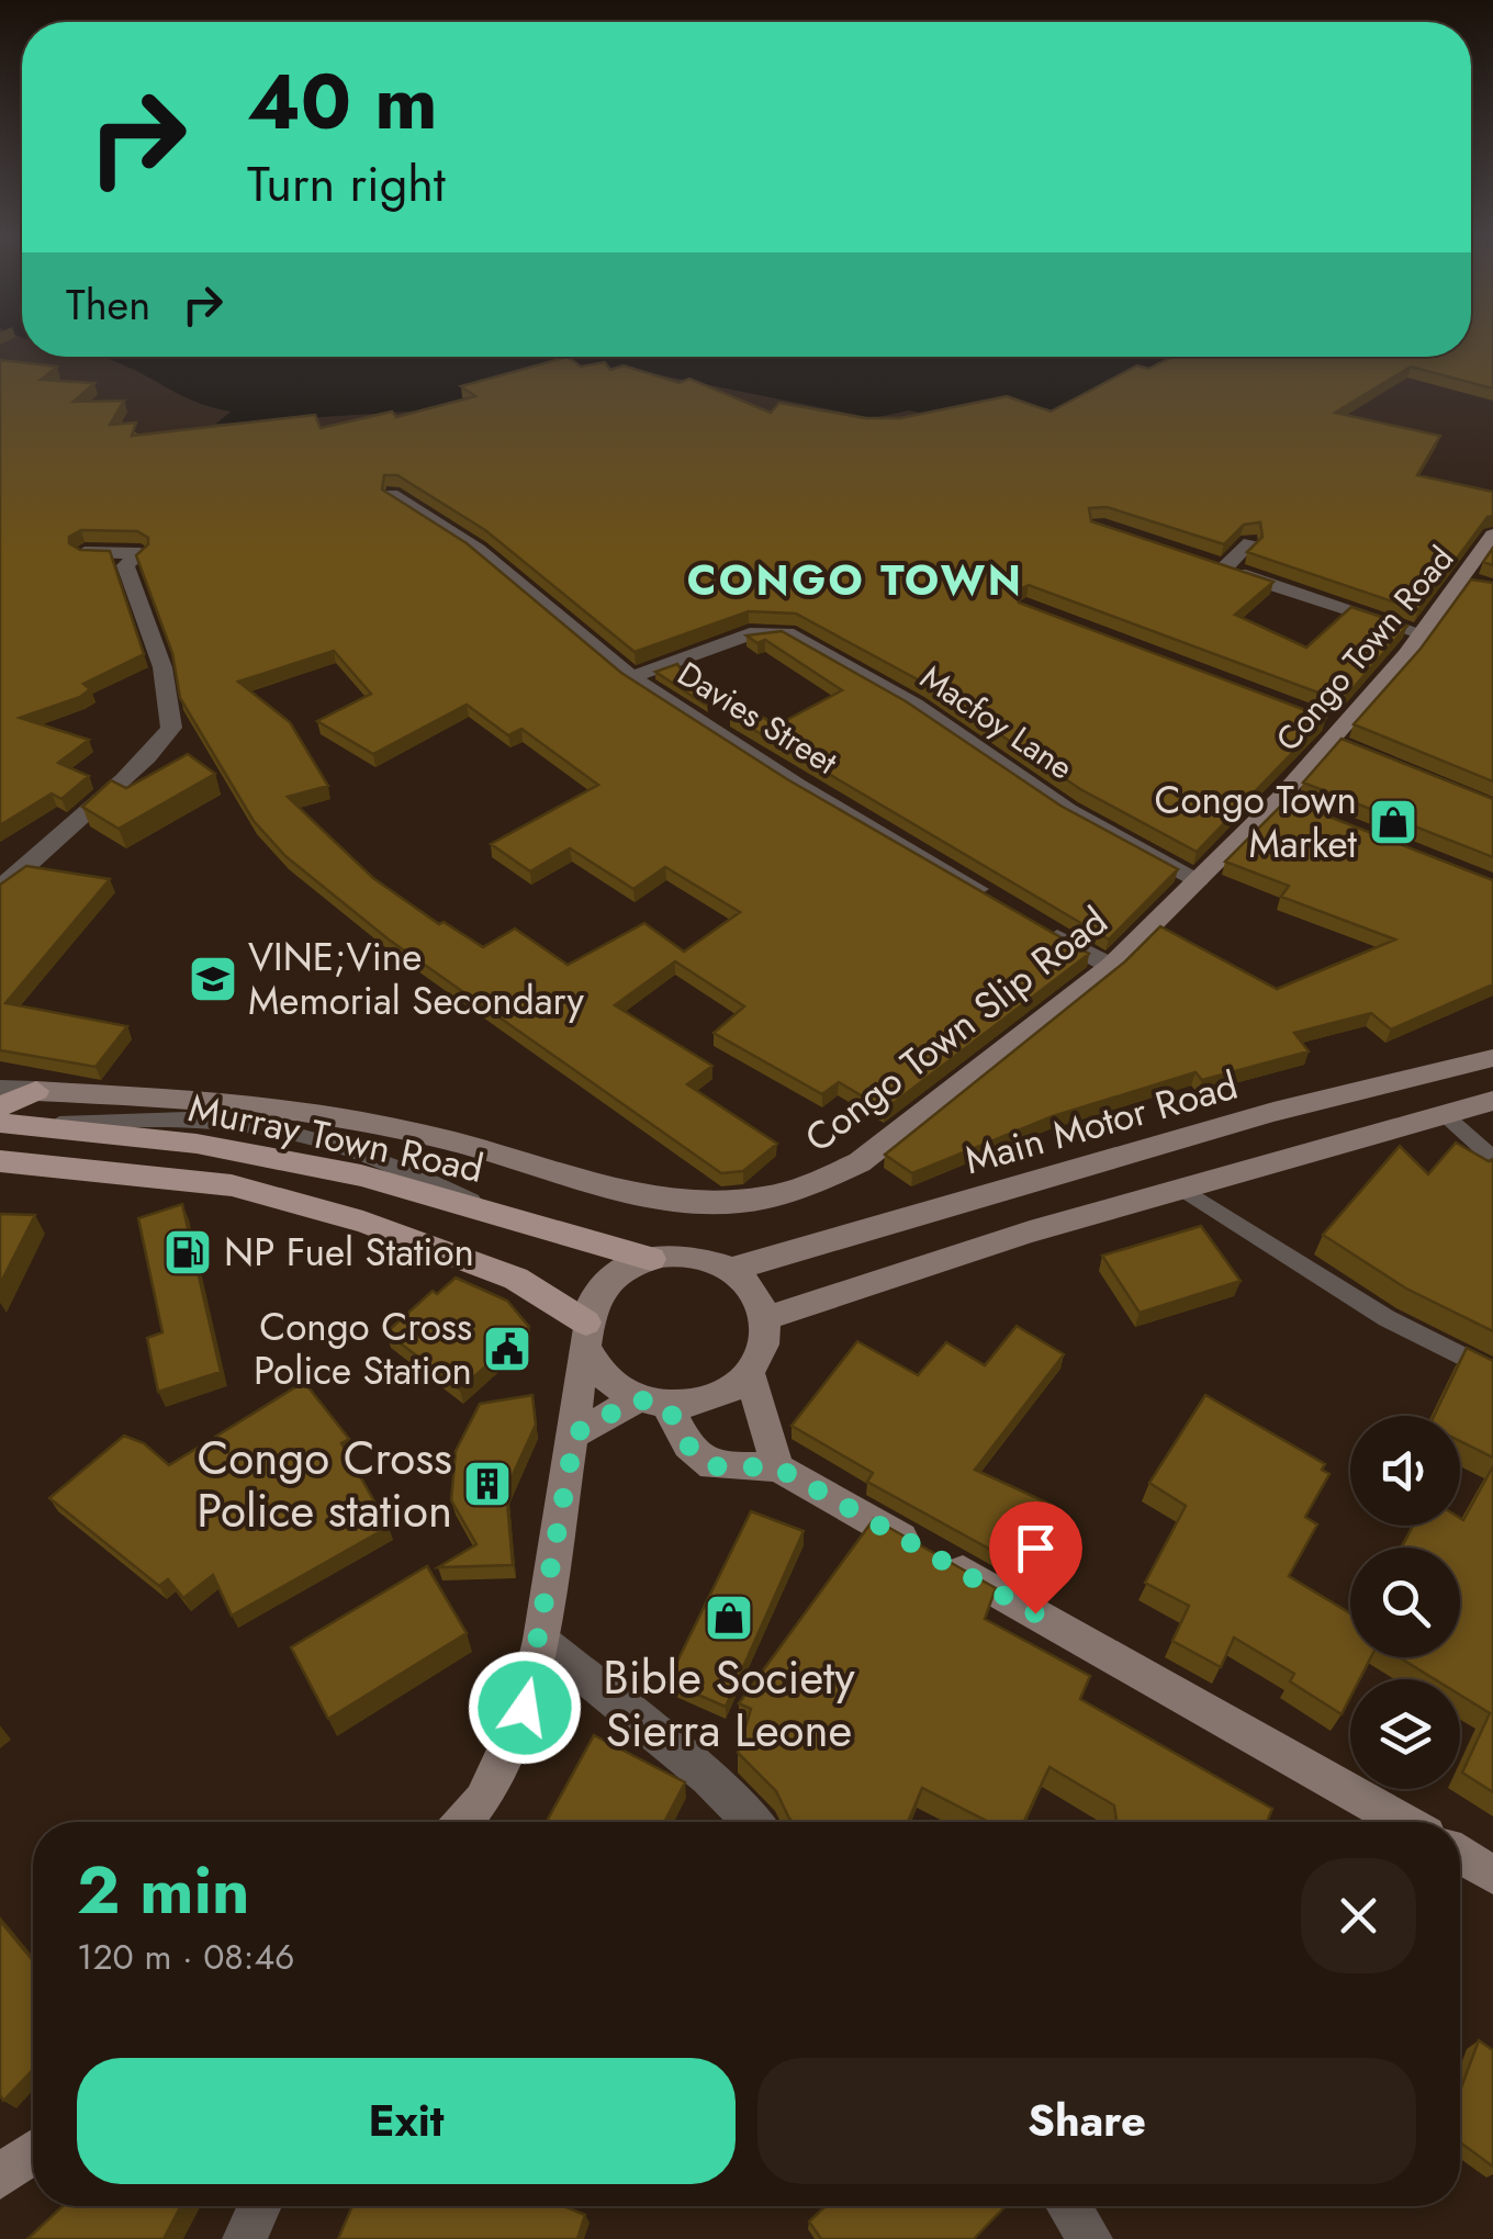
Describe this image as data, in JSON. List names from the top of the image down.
{
  "streets": {
    "main road": [
      "Congo Town Road",
      "Congo Town Slip Road",
      "Main Motor Road",
      "Murray Town Road"
    ],
    "street": ["Davies Street", "Macfoy Lane"]
  },
  "crossings": [
    ["Congo Town Road", "Congo Town Slip Road"],
    ["Davies Street", "Macfoy Lane"],
    ["Macfoy Lane", "Congo Town Slip Road"],
    ["Main Motor Road", "Murray Town Road"]
  ],
  "districts": ["CONGO TOWN"],
  "places": {
    "shop": ["Congo Town Market", "Bible Society Sierra Leone"],
    "school or university": ["VINE;Vine Memorial Secondary"],
    "fuel station": ["NP Fuel Station"],
    "public building": ["Congo Cross Police Station"],
    "building": ["Congo Cross Police station"]
  },
  "page": {
    "turn": ["40 m", "Turn right"],
    "then": "Then",
    "heading": ["2 min", "120 m · 08:46"],
    "buttons": ["Exit", "Share"]
  }
}
